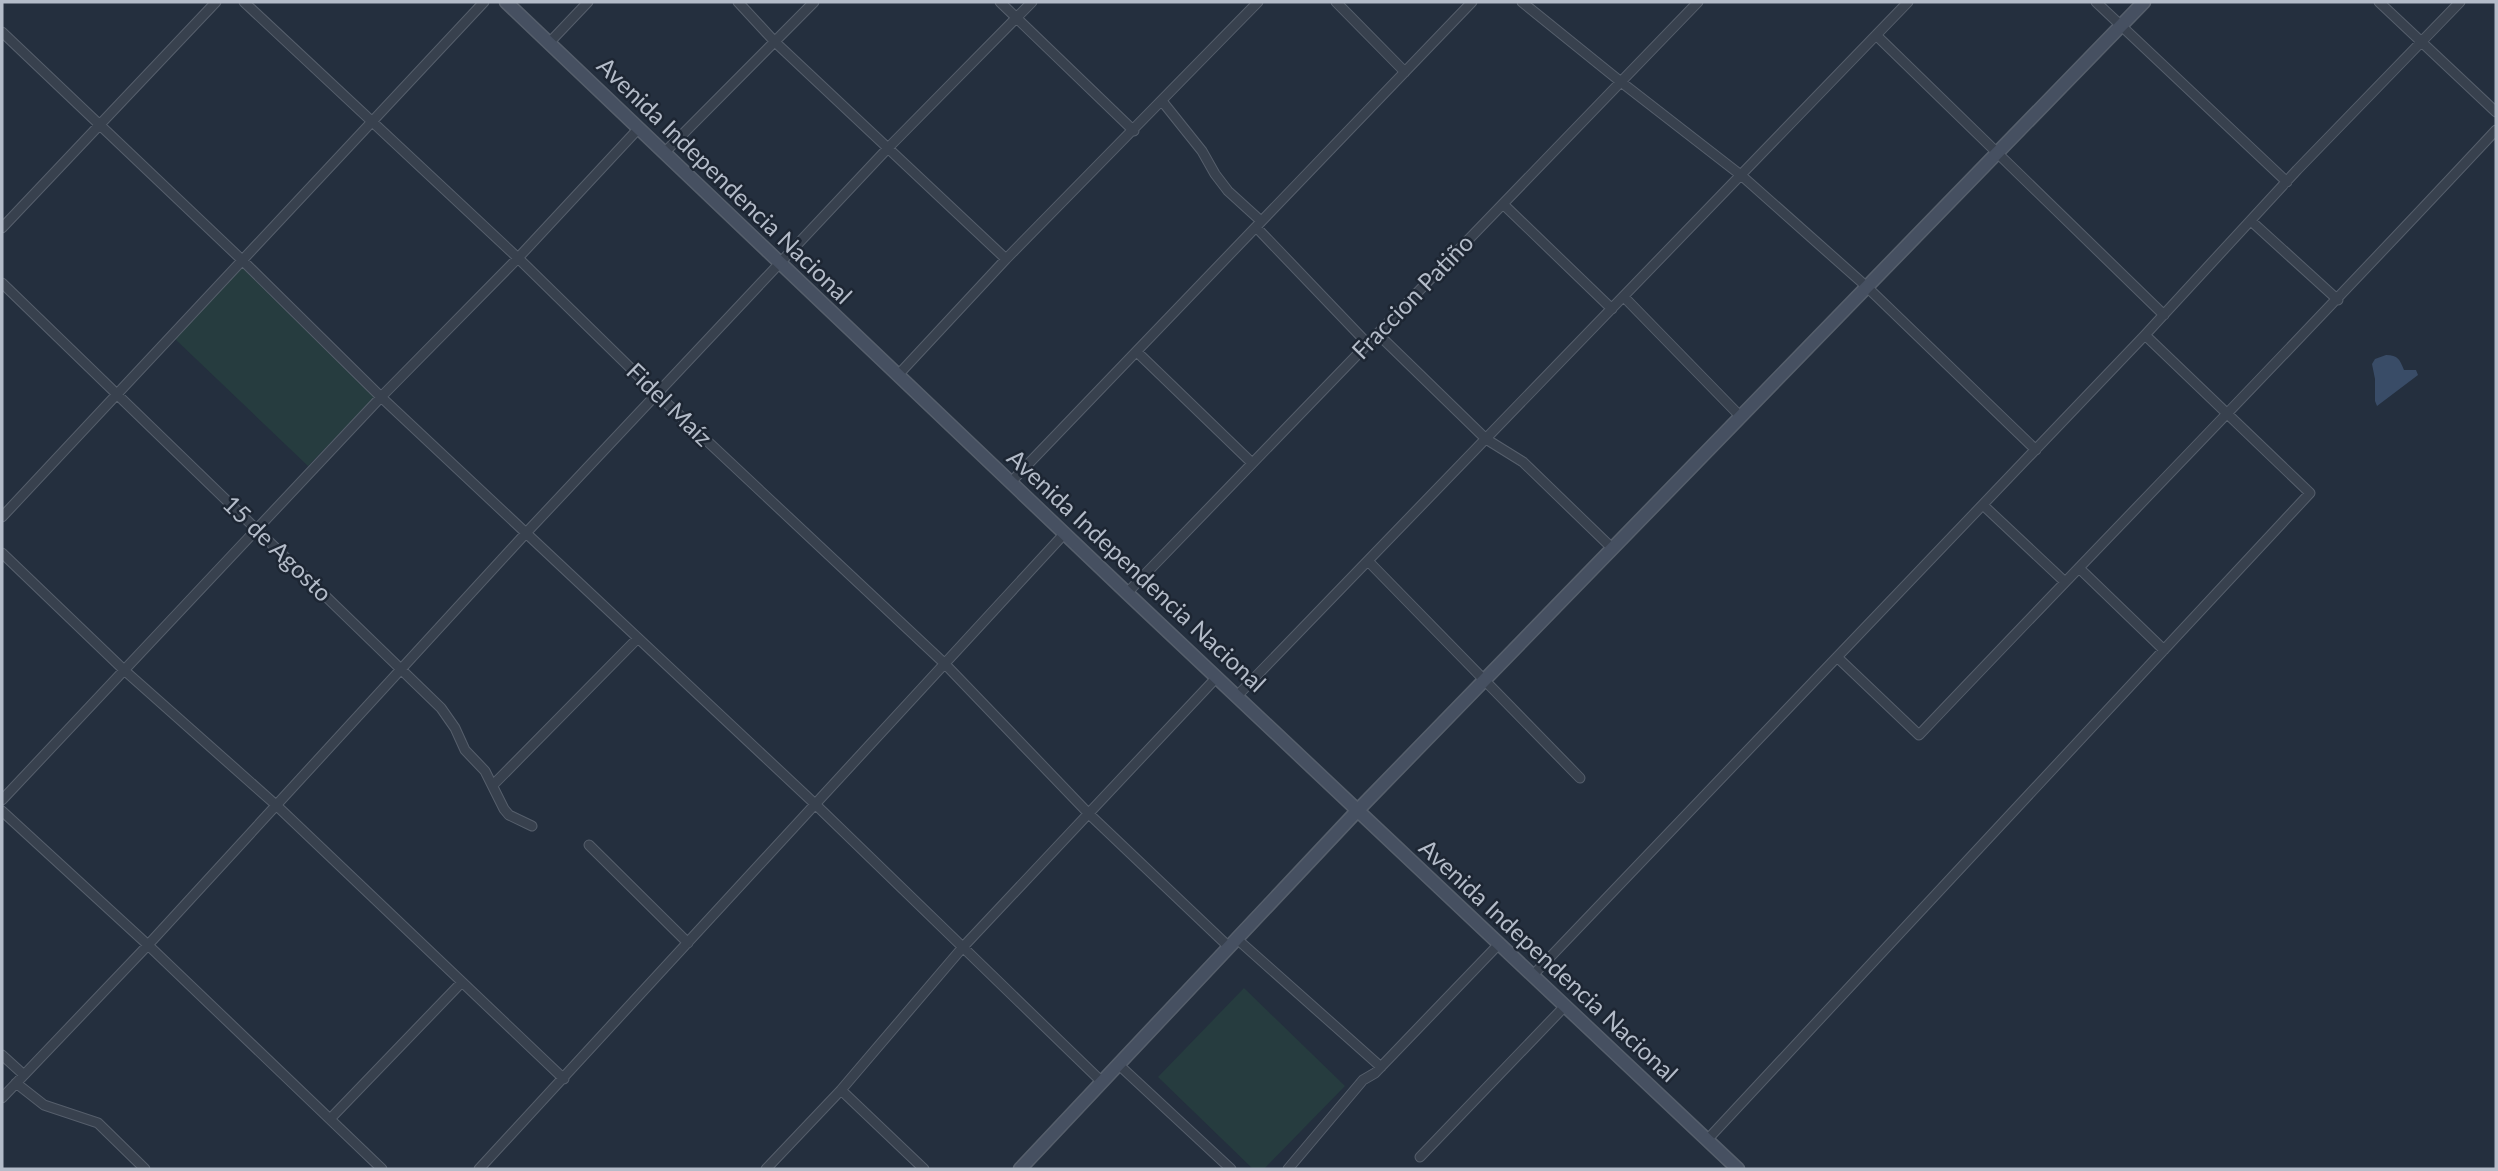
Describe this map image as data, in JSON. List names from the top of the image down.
{
  "streets": {
    "main road": ["Avenida Independencia Nacional"],
    "street": ["Fraccion Patiño", "Fidel Maíz", "15 de Agosto"]
  },
  "crossings": [
    ["Avenida Independencia Nacional", "Fraccion Patiño"]
  ]
}
